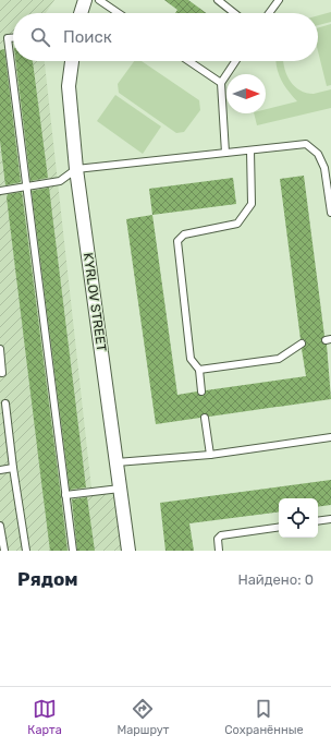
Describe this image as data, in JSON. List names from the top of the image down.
{
  "streets": {
    "street": ["KYRLOV STREET"]
  },
  "north": "right",
  "page": {
    "search": "Поиск",
    "heading": ["Рядом", "Найдено: 0"],
    "nav": ["Карта", "Маршрут", "Сохранённые"]
  }
}
